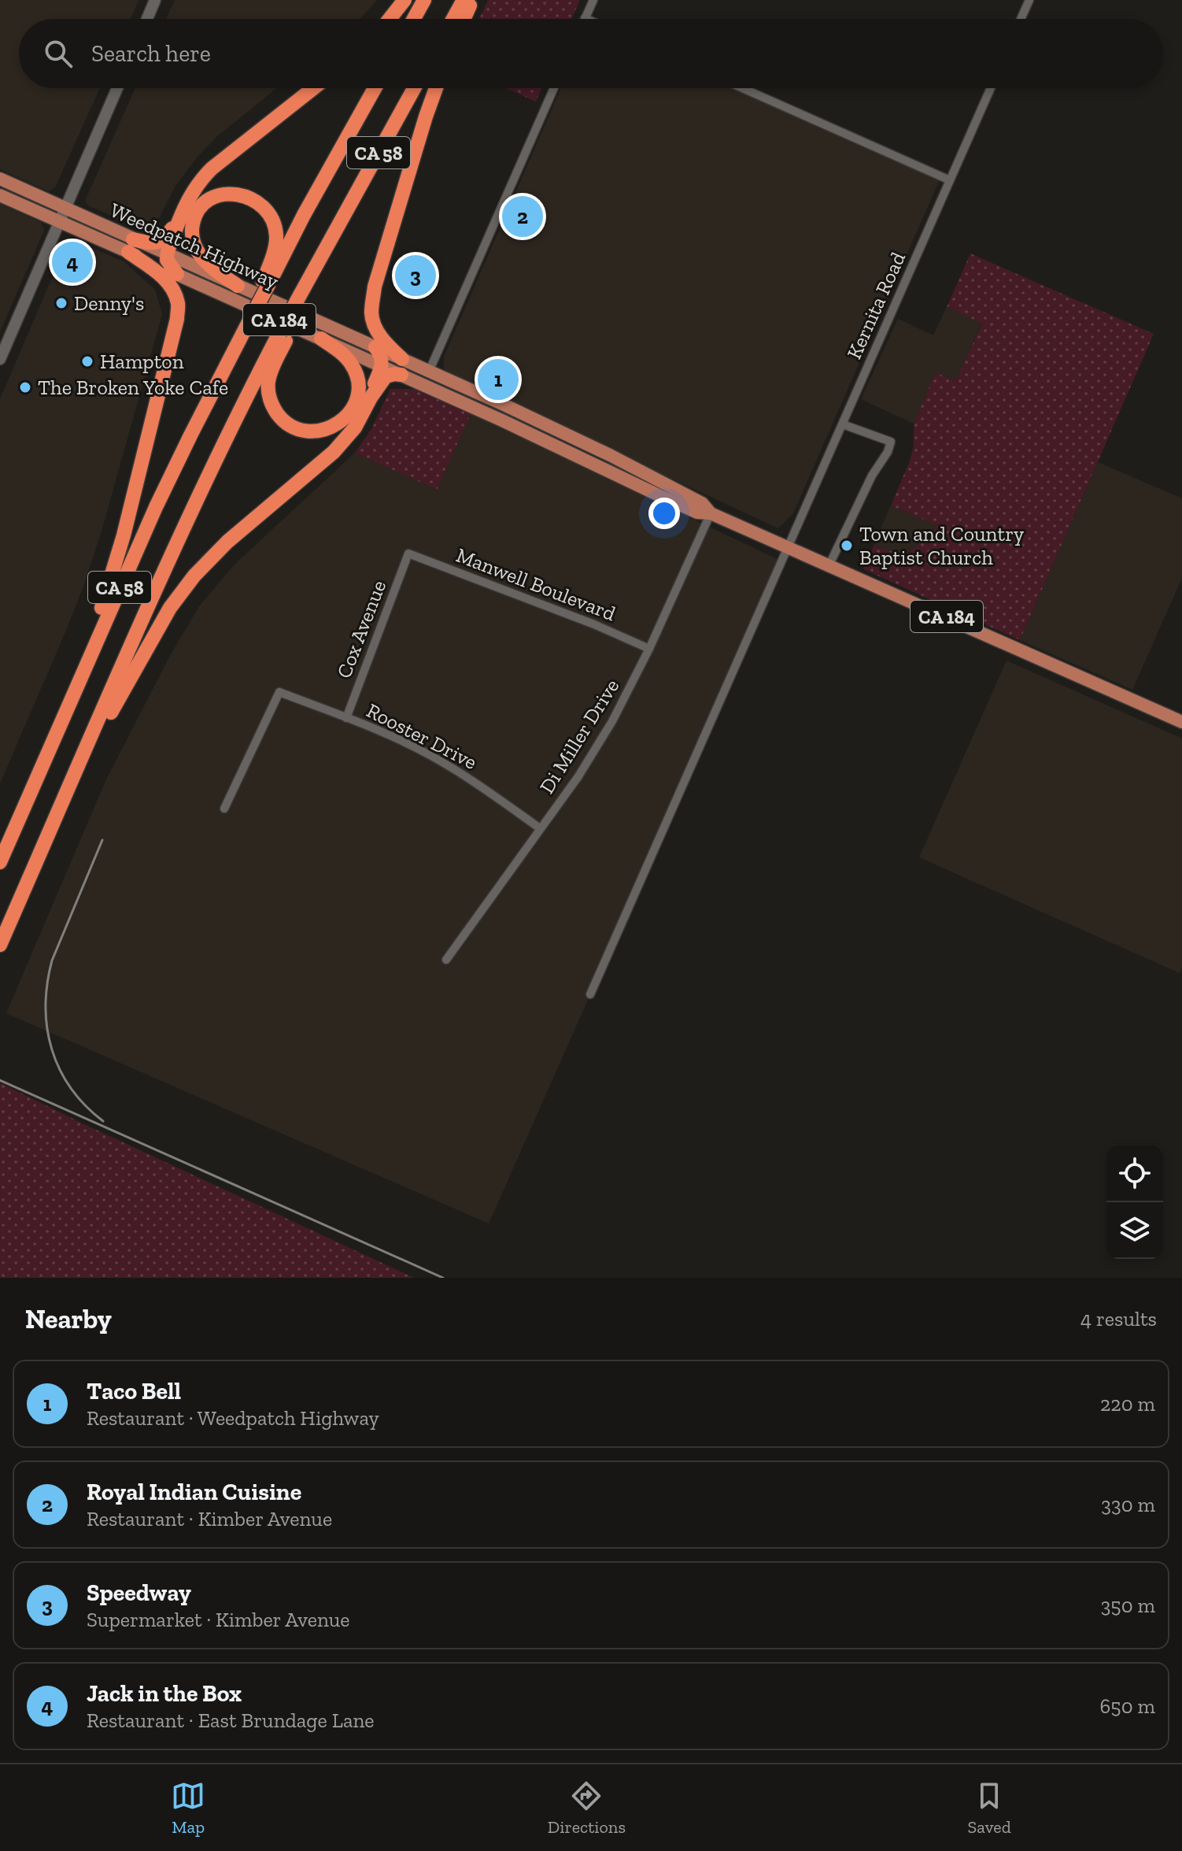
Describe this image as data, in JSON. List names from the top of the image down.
{
  "streets": {
    "highway": ["CA 58"],
    "main road": ["Weedpatch Highway", "CA 184"],
    "street": [
      "Kernita Road",
      "Manwell Boulevard",
      "Cox Avenue",
      "Rooster Drive",
      "Di Miller Drive"
    ]
  },
  "crossings": [
    ["Weedpatch Highway", "Kernita Road"],
    ["Weedpatch Highway", "Di Miller Drive"],
    ["Manwell Boulevard", "Cox Avenue"],
    ["Manwell Boulevard", "Di Miller Drive"],
    ["Cox Avenue", "Rooster Drive"],
    ["Rooster Drive", "Di Miller Drive"]
  ],
  "places": [
    "Denny's",
    "Hampton",
    "The Broken Yoke Cafe",
    "Town and Country Baptist Church"
  ],
  "page": {
    "search": "Search here",
    "pins": [
      "2",
      "4",
      "3",
      "1"
    ],
    "heading": ["Nearby", "4 results"],
    "list": [
      {
        "mark": "1",
        "name": "Taco Bell",
        "note": "Restaurant · Weedpatch Highway",
        "value": "220 m"
      },
      {
        "mark": "2",
        "name": "Royal Indian Cuisine",
        "note": "Restaurant · Kimber Avenue",
        "value": "330 m"
      },
      {
        "mark": "3",
        "name": "Speedway",
        "note": "Supermarket · Kimber Avenue",
        "value": "350 m"
      },
      {
        "mark": "4",
        "name": "Jack in the Box",
        "note": "Restaurant · East Brundage Lane",
        "value": "650 m"
      }
    ],
    "nav": ["Map", "Directions", "Saved"]
  }
}
